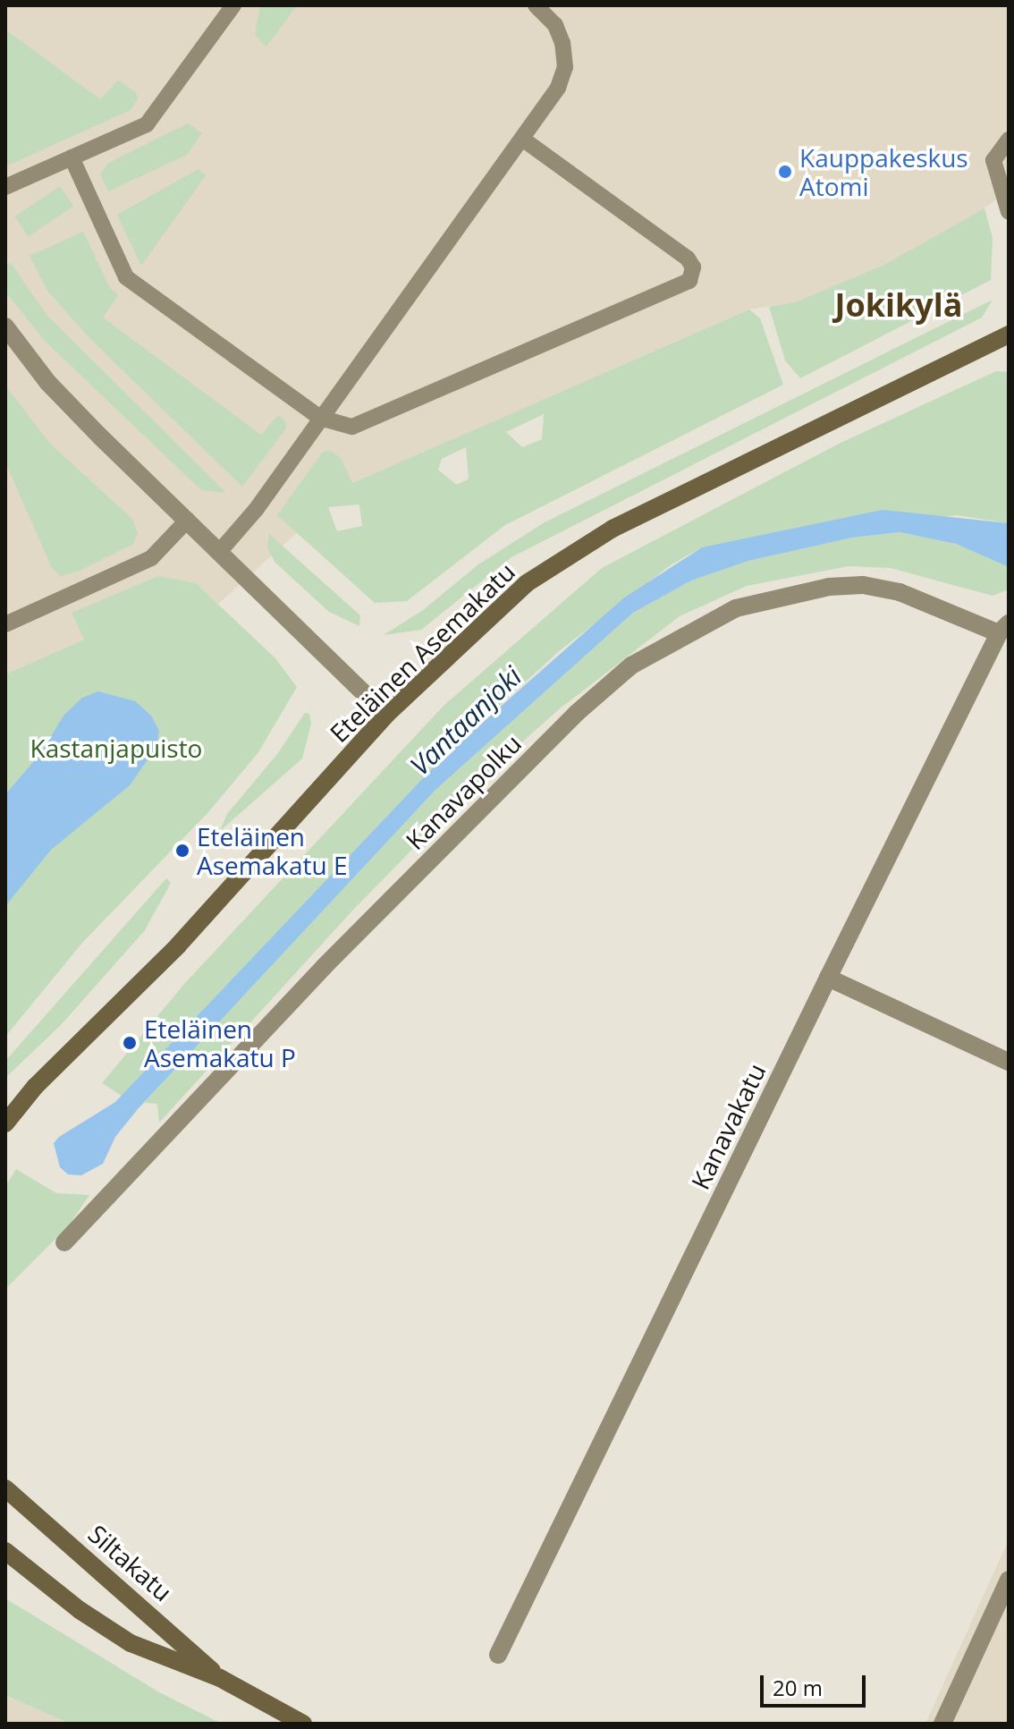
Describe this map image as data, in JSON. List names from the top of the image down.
{
  "streets": {
    "street": [
      "Eteläinen Asemakatu",
      "Kanavapolku",
      "Kanavakatu",
      "Siltakatu"
    ]
  },
  "crossings": [
    ["Kanavapolku", "Kanavakatu"]
  ],
  "districts": ["Jokikylä"],
  "water": ["Vantaanjoki"],
  "parks": ["Kastanjapuisto"],
  "places": ["Kauppakeskus Atomi", "Eteläinen Asemakatu E", "Eteläinen Asemakatu P"],
  "scale_bar": "20 m"
}
